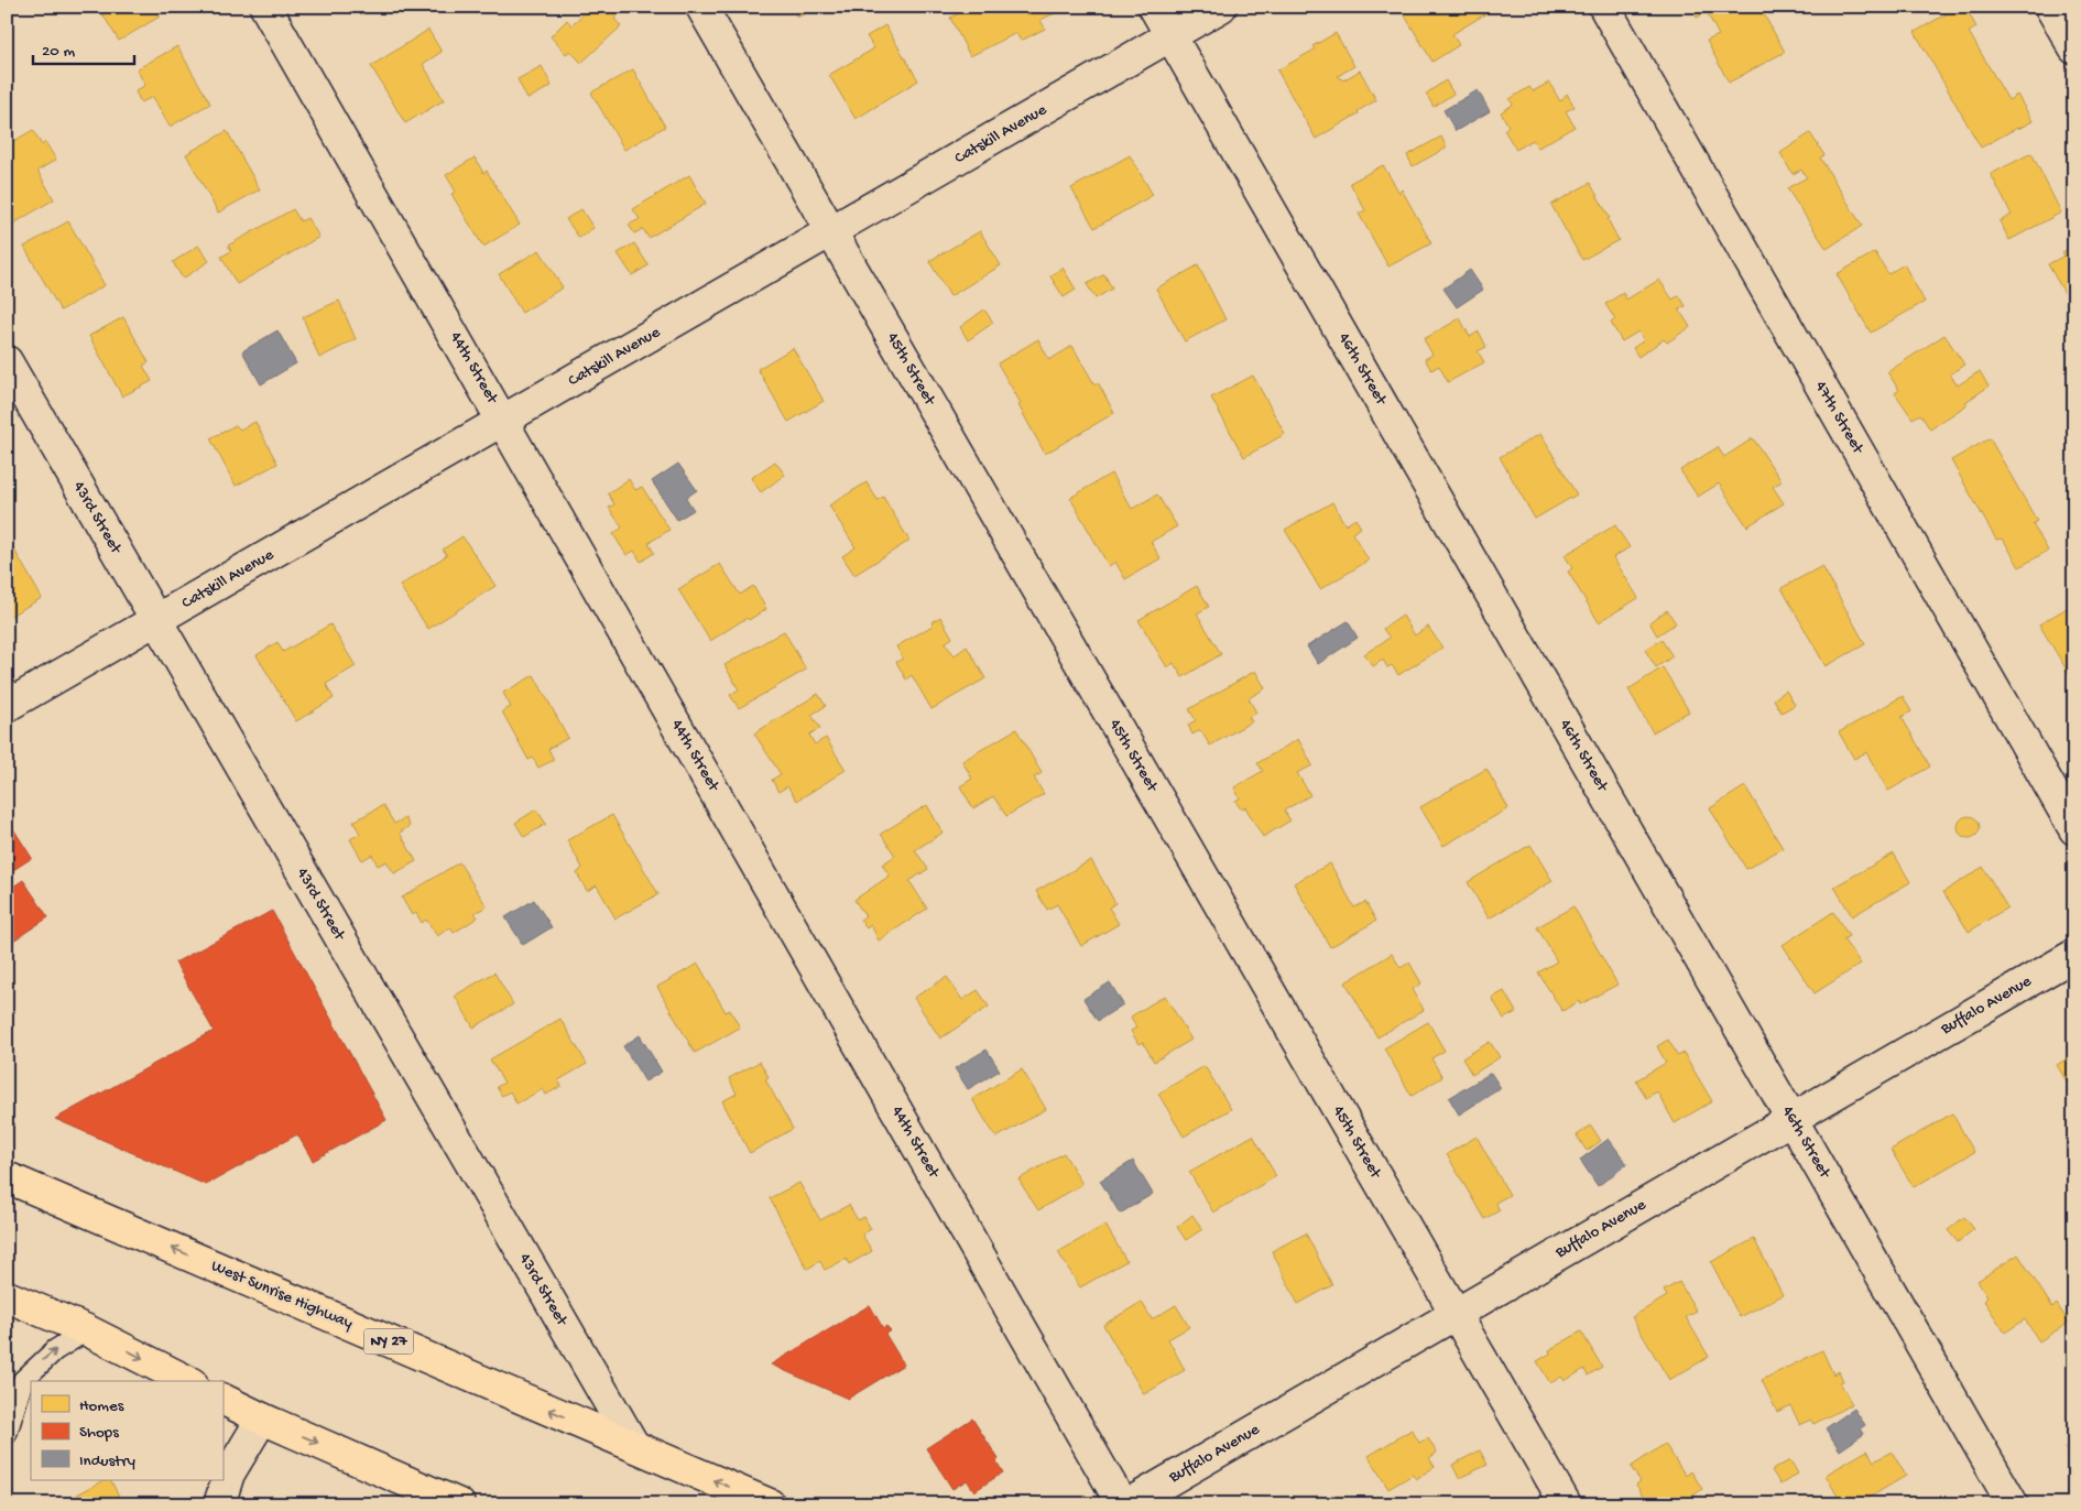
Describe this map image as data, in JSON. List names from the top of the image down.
{
  "streets": {
    "highway": ["West Sunrise Highway", "NY 27"],
    "street": [
      "Catskill Avenue",
      "44th Street",
      "45th Street",
      "46th Street",
      "47th Street",
      "43rd Street",
      "Buffalo Avenue"
    ]
  },
  "crossings": [
    ["Catskill Avenue", "44th Street"],
    ["Catskill Avenue", "45th Street"],
    ["Catskill Avenue", "46th Street"],
    ["Catskill Avenue", "43rd Street"],
    ["45th Street", "Buffalo Avenue"],
    ["46th Street", "Buffalo Avenue"],
    ["43rd Street", "West Sunrise Highway"]
  ],
  "legend": ["Homes", "Shops", "Industry"],
  "scale_bar": "20 m"
}
